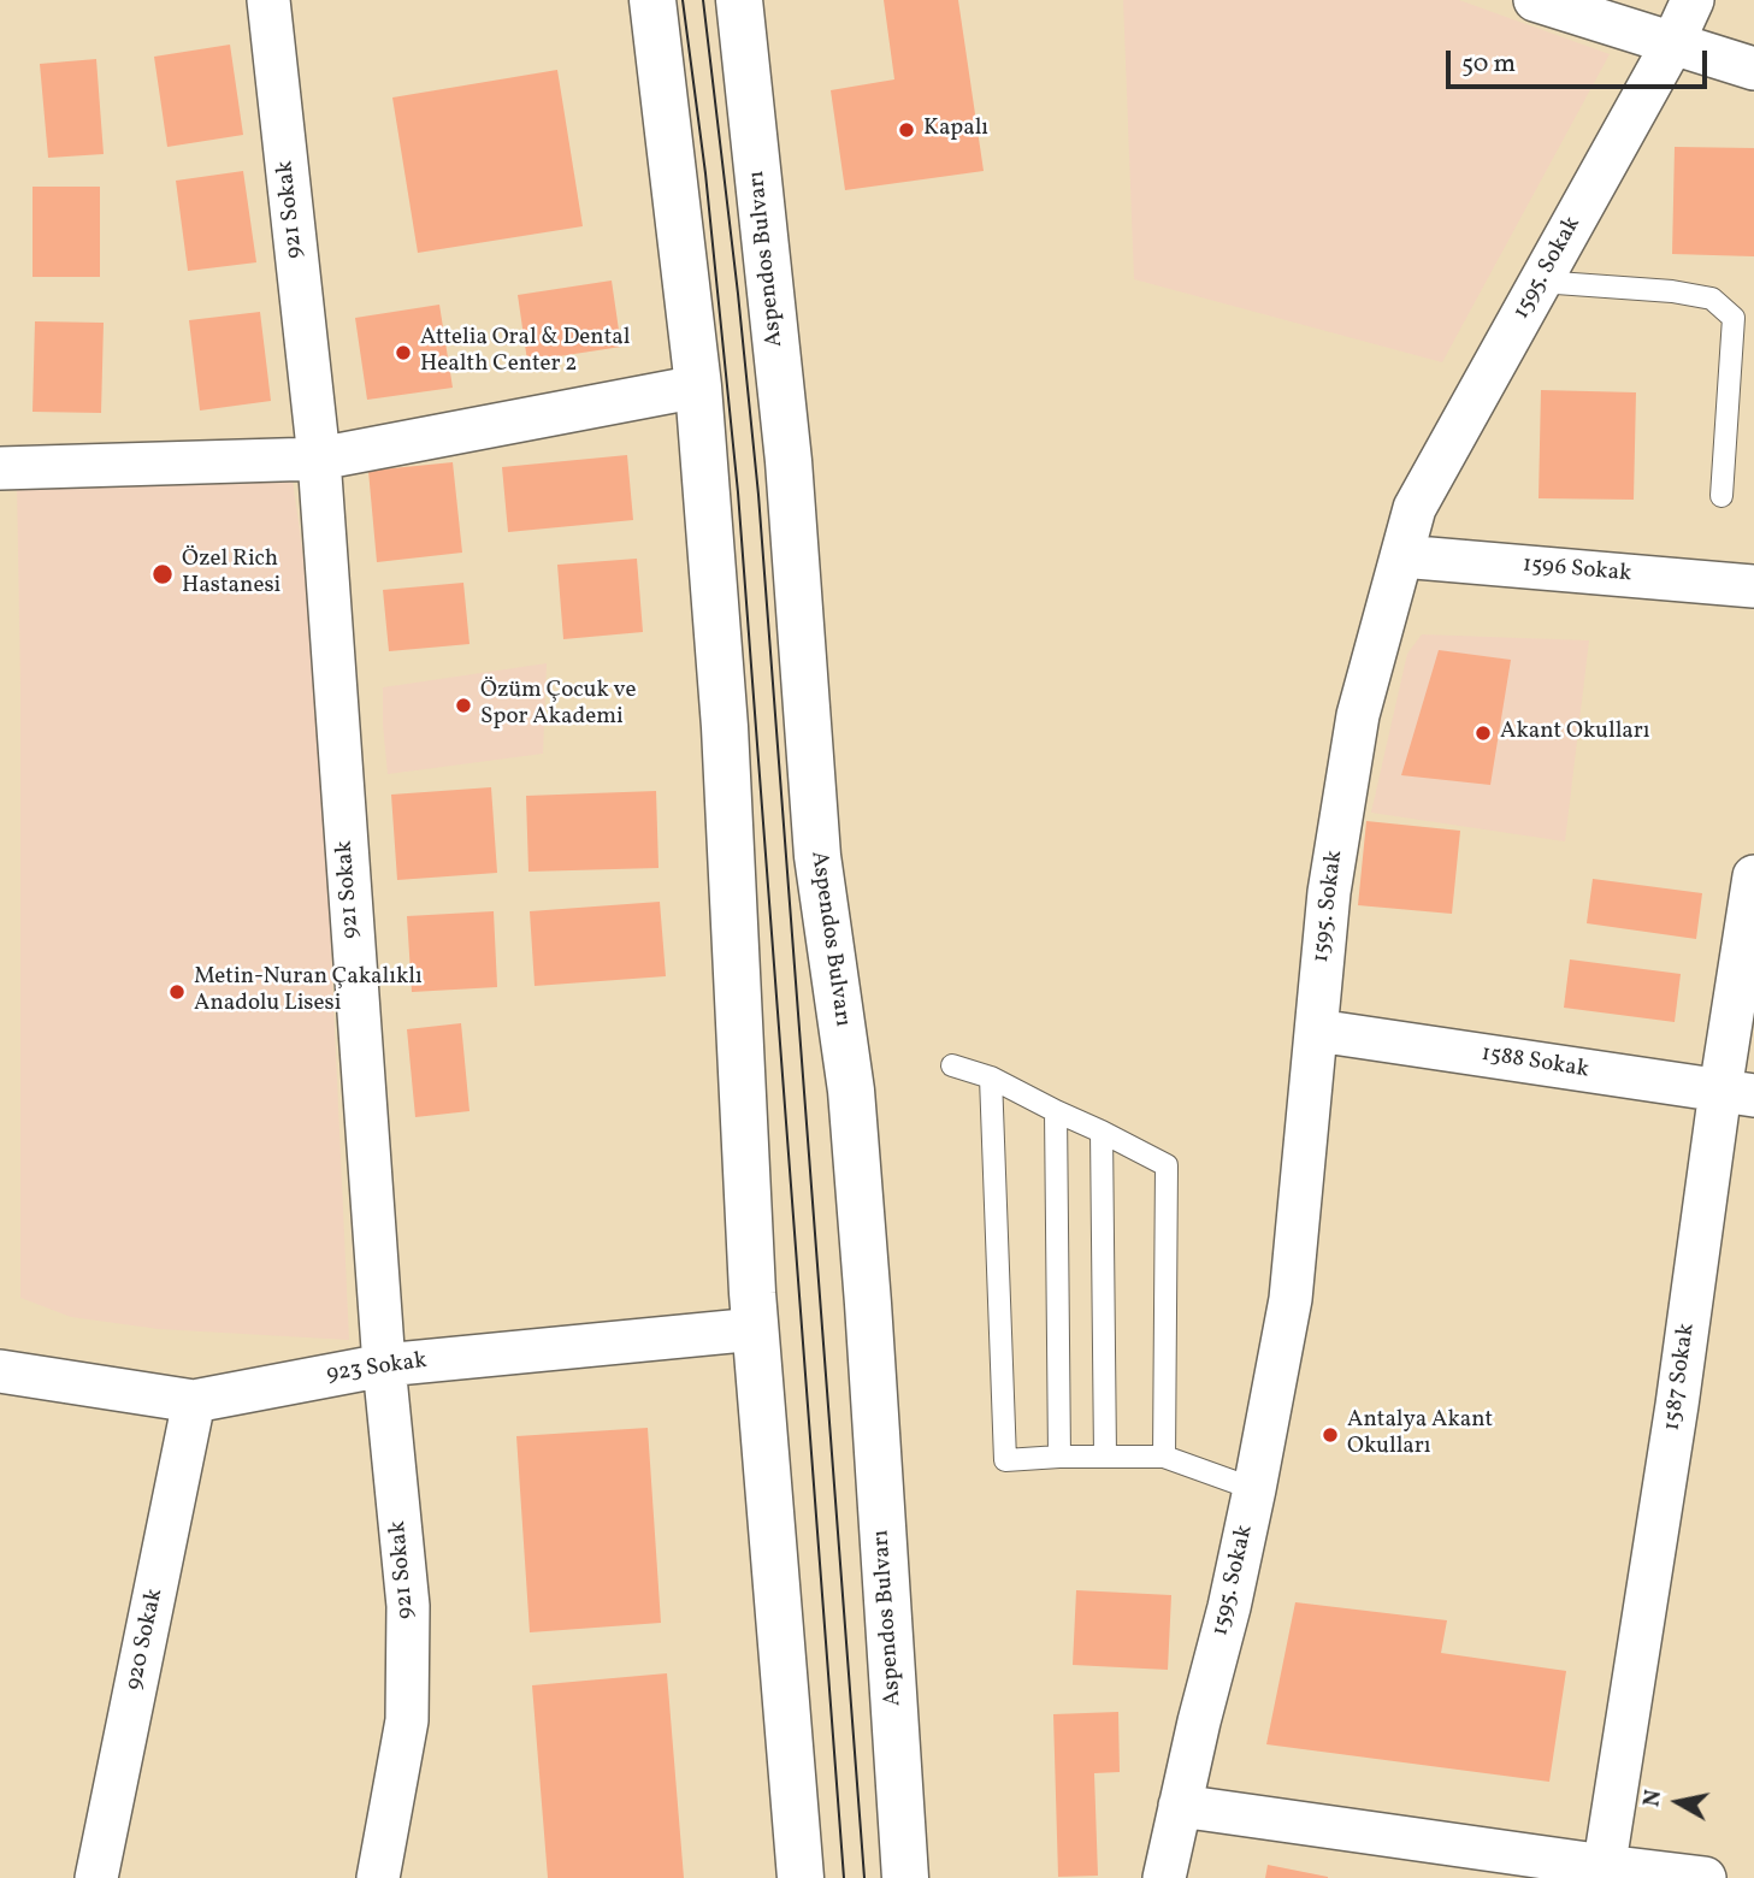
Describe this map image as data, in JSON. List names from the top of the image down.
{
  "streets": {
    "main road": ["Aspendos Bulvarı"],
    "street": [
      "921 Sokak",
      "1595. Sokak",
      "1596 Sokak",
      "1588 Sokak",
      "923 Sokak",
      "1587 Sokak",
      "920 Sokak"
    ]
  },
  "crossings": [
    ["921 Sokak", "923 Sokak"],
    ["1595. Sokak", "1596 Sokak"],
    ["1595. Sokak", "1588 Sokak"],
    ["1588 Sokak", "1587 Sokak"],
    ["923 Sokak", "920 Sokak"]
  ],
  "places": [
    "Kapalı",
    "Attelia Oral & Dental Health Center 2",
    "Özel Rich Hastanesi",
    "Özüm Çocuk ve Spor Akademi",
    "Akant Okulları",
    "Metin-Nuran Çakalıklı Anadolu Lisesi",
    "Antalya Akant Okulları"
  ],
  "scale_bar": "50 m",
  "north": "left"
}
